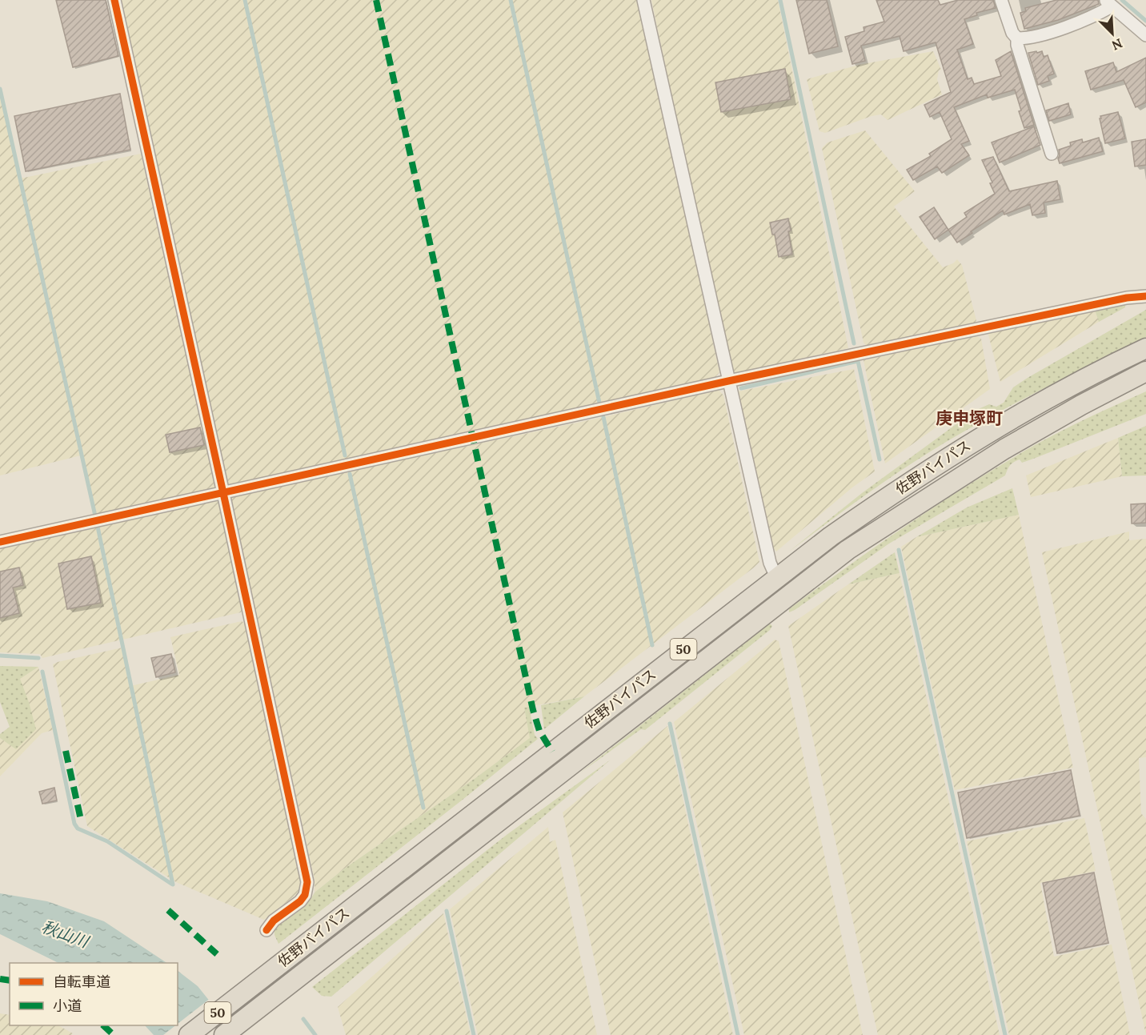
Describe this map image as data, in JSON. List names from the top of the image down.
{
  "streets": {
    "highway": ["佐野バイパス", "50"]
  },
  "districts": ["庚申塚町"],
  "water": ["秋山川"],
  "legend": ["自転車道", "小道"],
  "north": "bottom right"
}
